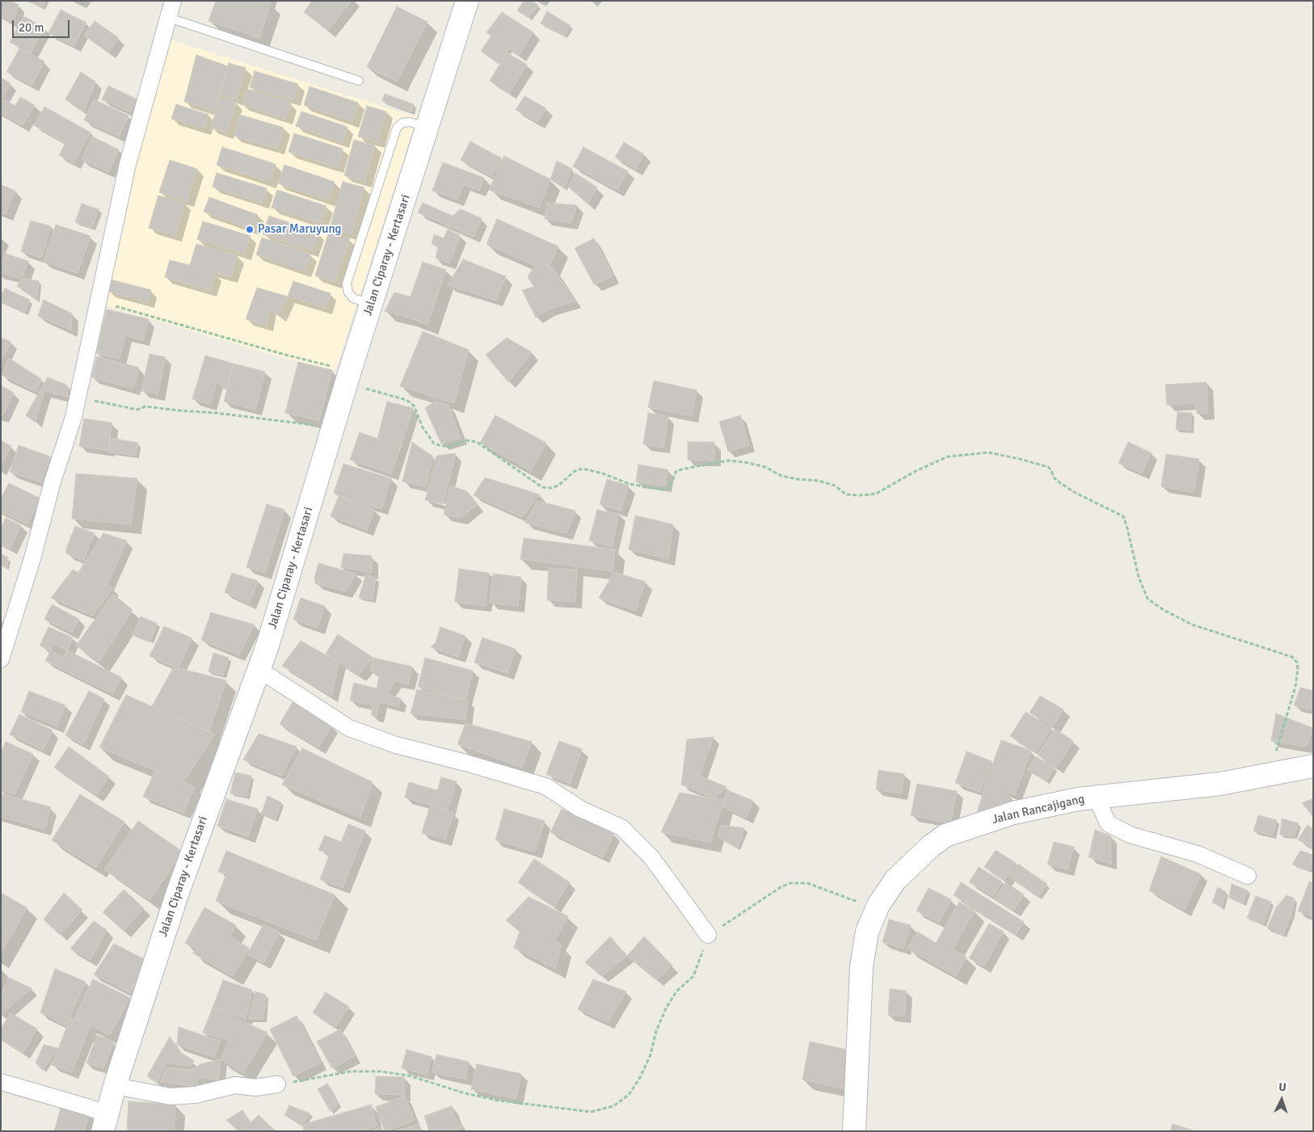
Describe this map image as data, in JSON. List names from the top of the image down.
{
  "streets": {
    "main road": ["Jalan Ciparay - Kertasari", "Jalan Rancajigang"]
  },
  "places": ["Pasar Maruyung"],
  "scale_bar": "20 m",
  "north": "top"
}
